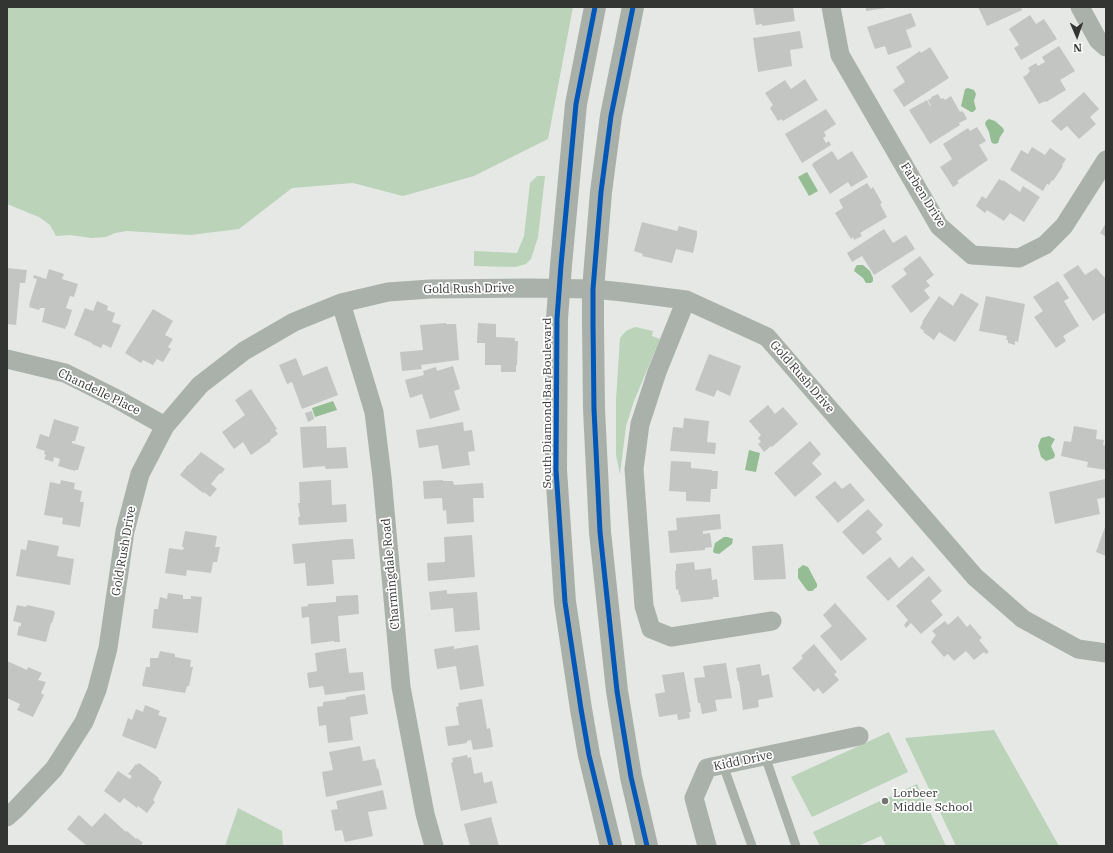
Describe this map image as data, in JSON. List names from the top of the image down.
{
  "streets": {
    "main road": ["South Diamond Bar Boulevard"],
    "street": [
      "Farben Drive",
      "Gold Rush Drive",
      "Chandelle Place",
      "Charmingdale Road",
      "Kidd Drive"
    ]
  },
  "crossings": [
    ["Gold Rush Drive", "Chandelle Place"],
    ["Gold Rush Drive", "South Diamond Bar Boulevard"],
    ["Gold Rush Drive", "Charmingdale Road"]
  ],
  "places": ["Lorbeer Middle School"],
  "north": "bottom"
}
